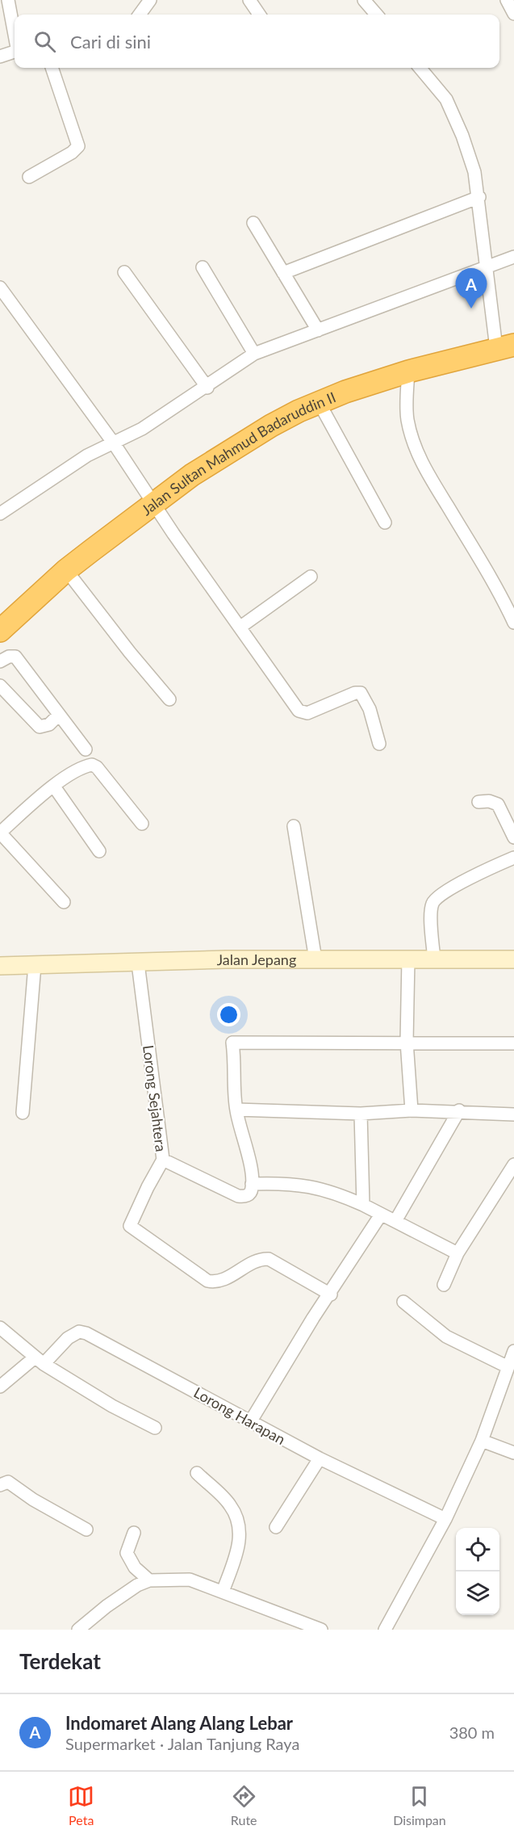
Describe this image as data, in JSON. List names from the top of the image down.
{
  "streets": {
    "highway": ["Jalan Sultan Mahmud Badaruddin II"],
    "street": ["Jalan Jepang", "Lorong Sejahtera", "Lorong Harapan"]
  },
  "crossings": [
    ["Jalan Jepang", "Lorong Sejahtera"]
  ],
  "page": {
    "search": "Cari di sini",
    "pins": "A",
    "heading": "Terdekat",
    "list": [
      {
        "mark": "A",
        "name": "Indomaret Alang Alang Lebar",
        "note": "Supermarket · Jalan Tanjung Raya",
        "value": "380 m"
      }
    ],
    "nav": ["Peta", "Rute", "Disimpan"]
  }
}
